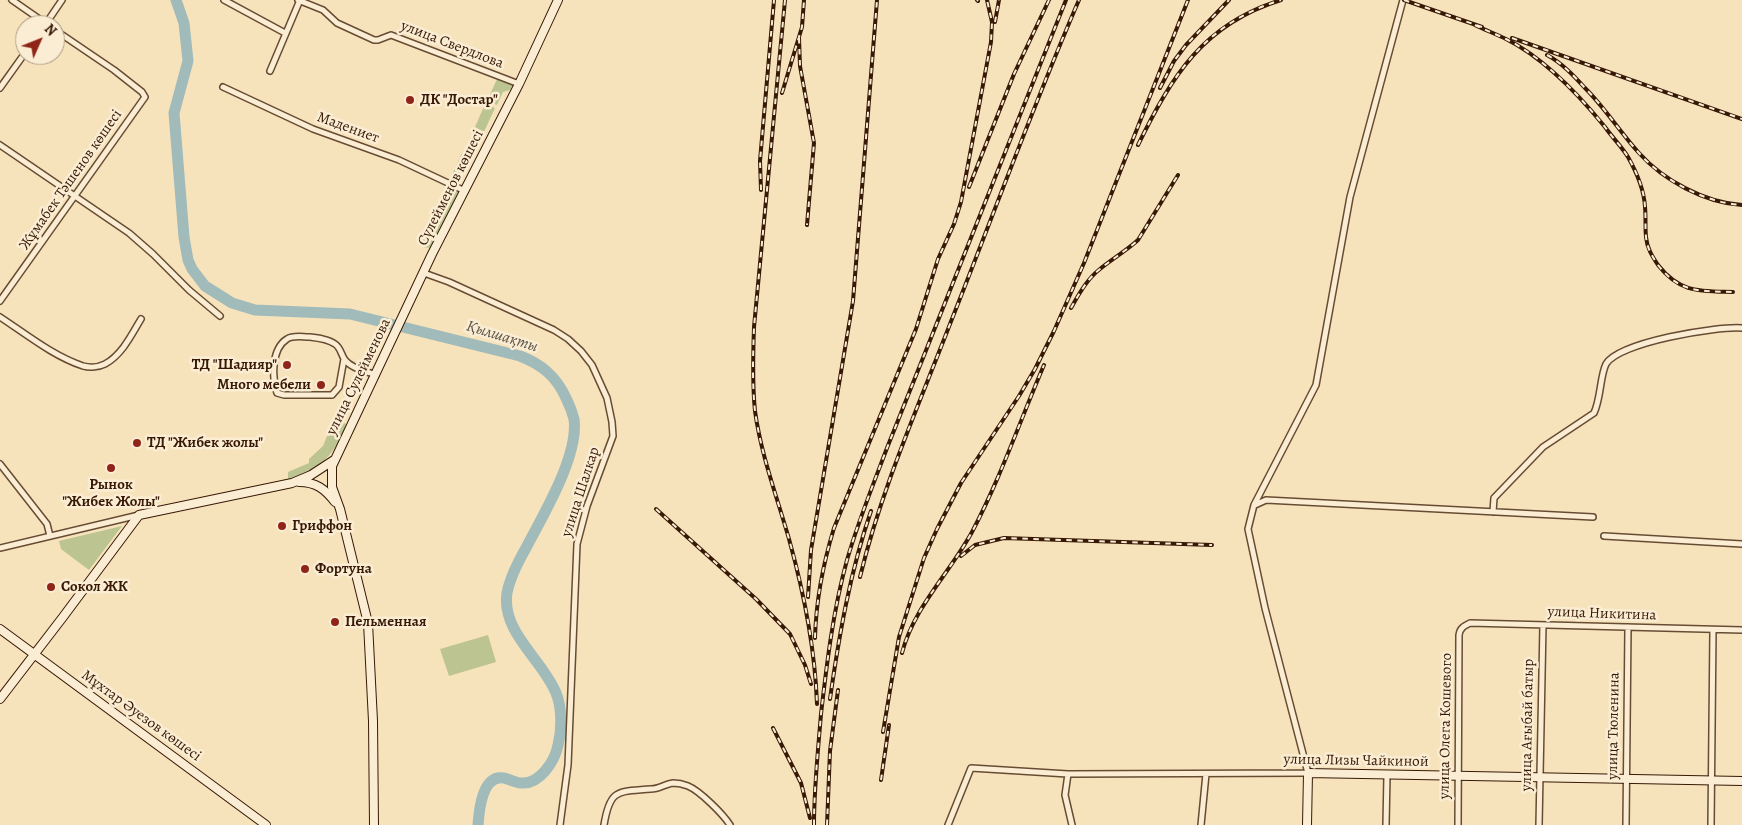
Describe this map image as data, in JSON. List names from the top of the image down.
{
  "streets": {
    "street": [
      "улица Свердлова",
      "Мадениет",
      "Жұмабек Тәшенов көшесі",
      "Сүлейменов көшесі",
      "улица Сулейменова",
      "улица Шалкар",
      "улица Никитина",
      "Мұхтар Әуезов көшесі",
      "улица Ағыбай батыр",
      "улица Олега Кошевого",
      "улица Тюленина",
      "улица Лизы Чайкиной"
    ]
  },
  "crossings": [
    ["улица Свердлова", "Сүлейменов көшесі"],
    ["Мадениет", "Сүлейменов көшесі"],
    ["Сүлейменов көшесі", "улица Сулейменова"],
    ["Сүлейменов көшесі", "улица Шалкар"],
    ["улица Никитина", "улица Ағыбай батыр"],
    ["улица Никитина", "улица Олега Кошевого"],
    ["улица Никитина", "улица Тюленина"],
    ["улица Ағыбай батыр", "улица Лизы Чайкиной"],
    ["улица Олега Кошевого", "улица Лизы Чайкиной"],
    ["улица Тюленина", "улица Лизы Чайкиной"]
  ],
  "water": ["Қылшақты"],
  "places": [
    "ДК \"Достар\"",
    "ТД \"Шадияр\"",
    "Много мебели",
    "ТД \"Жибек жолы\"",
    "Рынок \"Жибек Жолы\"",
    "Гриффон",
    "Фортуна",
    "Сокол ЖК",
    "Пельменная"
  ],
  "north": "top right"
}
